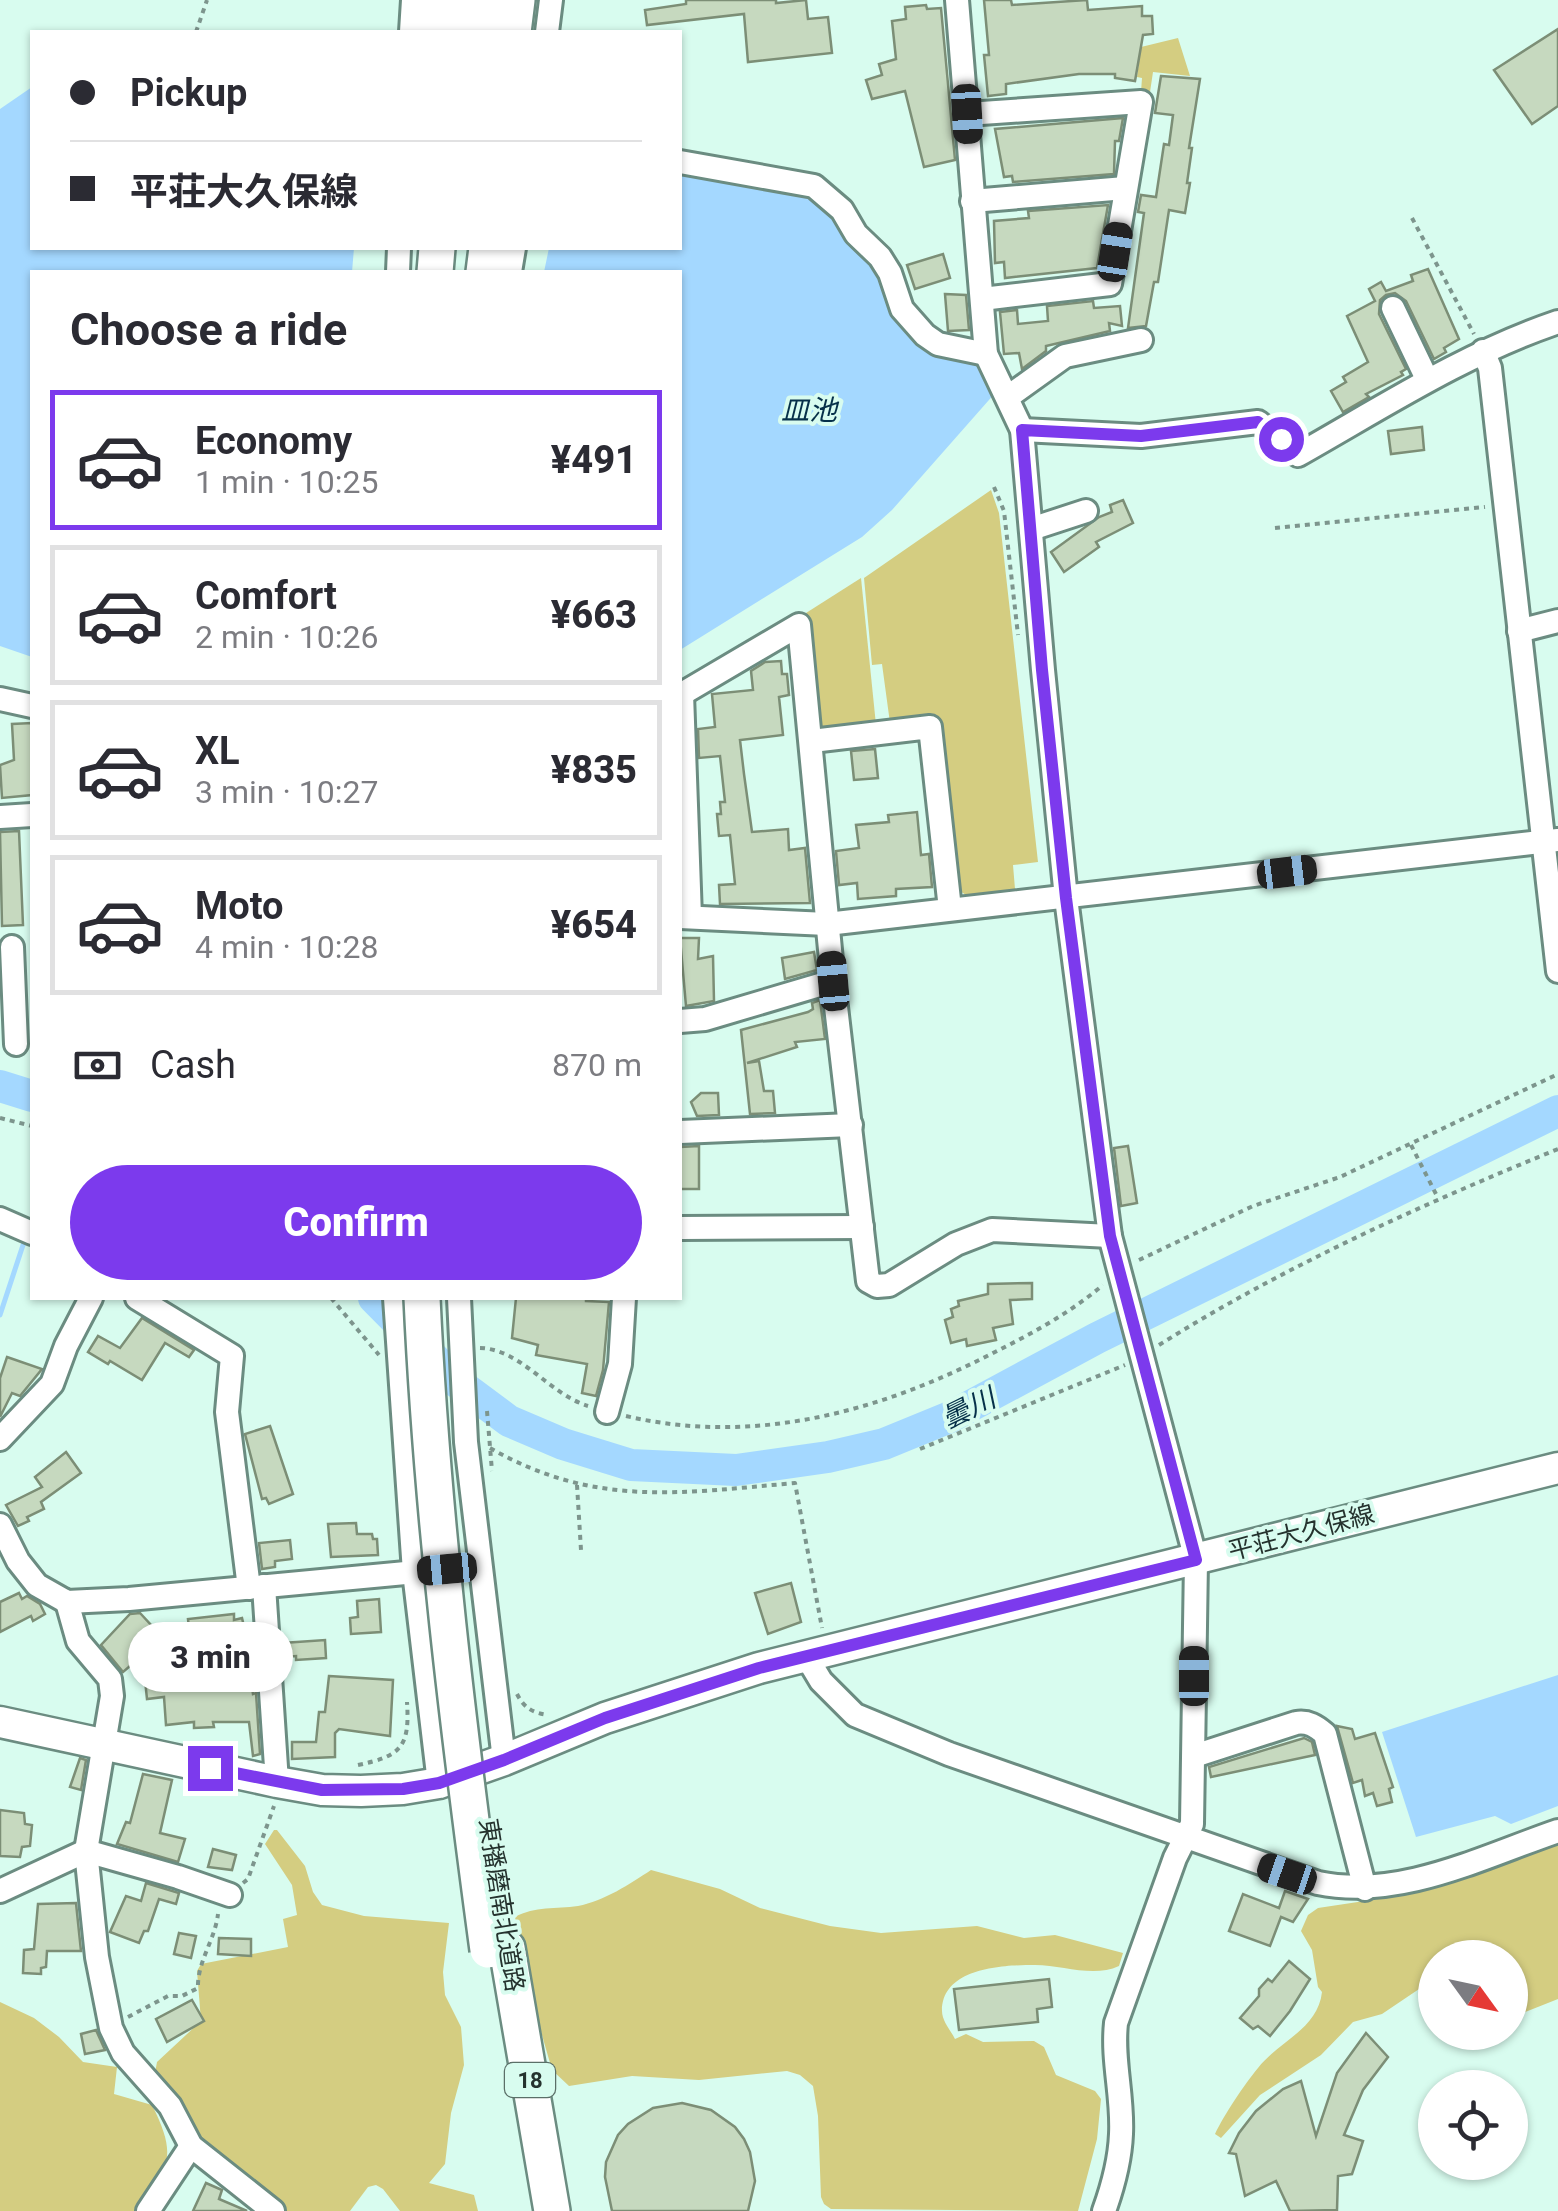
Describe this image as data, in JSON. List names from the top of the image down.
{
  "streets": {
    "highway": ["東播磨南北道路", "18"],
    "main road": ["平荘大久保線"]
  },
  "water": ["皿池", "曇川"],
  "north": "bottom right",
  "page": {
    "banner": ["Pickup", "平荘大久保線"],
    "heading": "Choose a ride",
    "list": [
      {
        "name": "Economy",
        "note": "1 min · 10:25",
        "value": "¥491"
      },
      {
        "name": "Comfort",
        "note": "2 min · 10:26",
        "value": "¥663"
      },
      {
        "name": "XL",
        "note": "3 min · 10:27",
        "value": "¥835"
      },
      {
        "name": "Moto",
        "note": "4 min · 10:28",
        "value": "¥654"
      }
    ],
    "pay": ["Cash", "870 m"],
    "buttons": "Confirm",
    "bubble": "3 min"
  }
}
